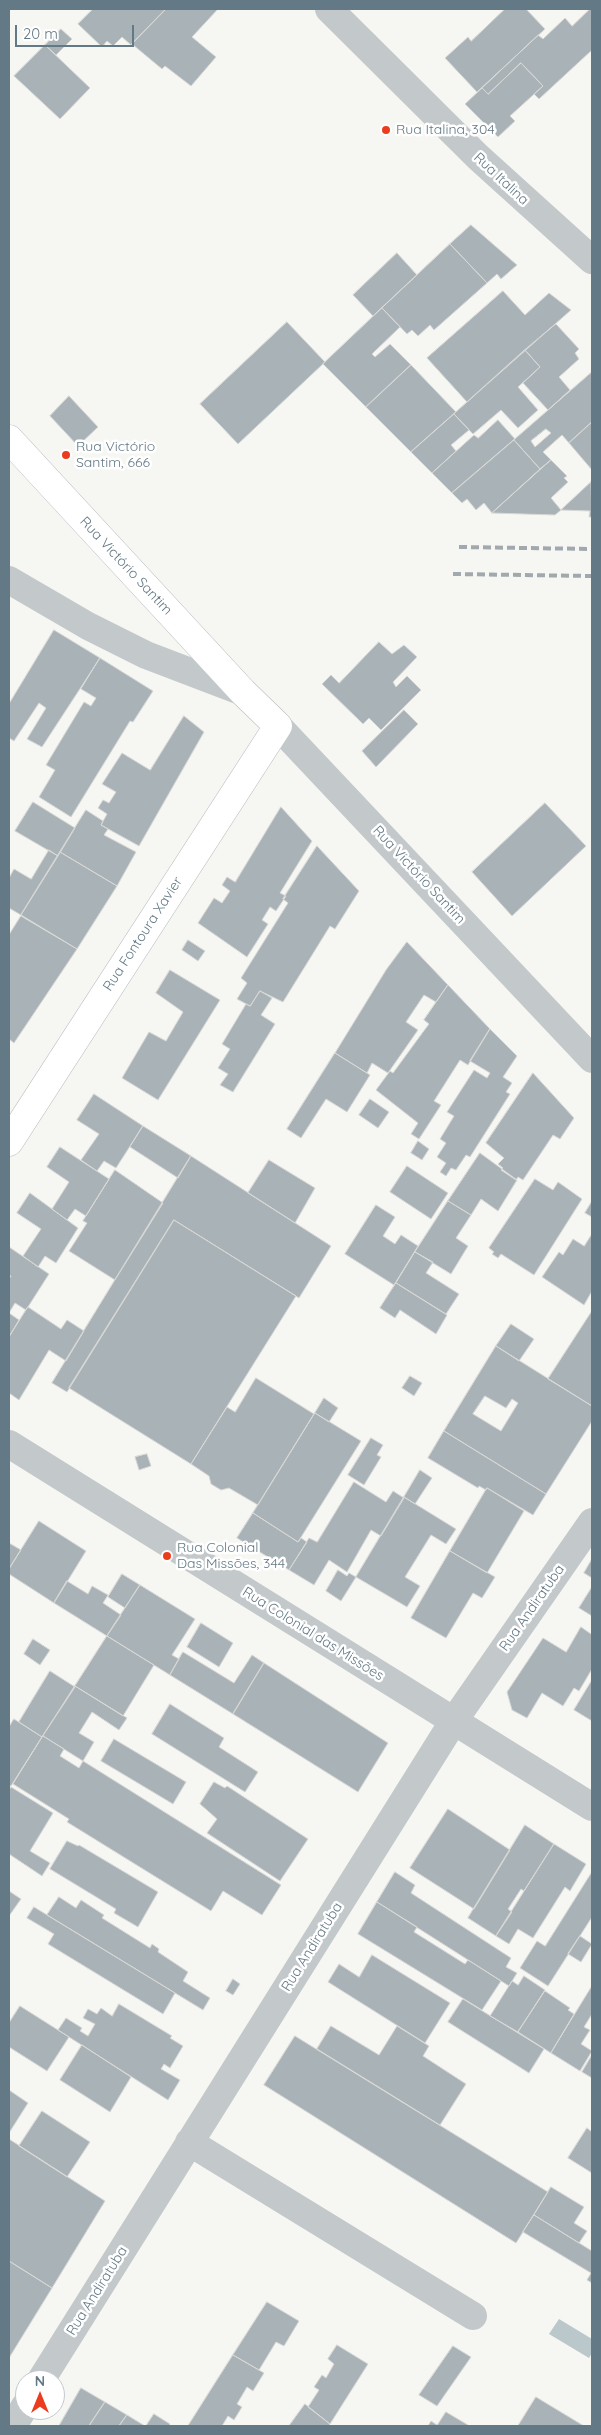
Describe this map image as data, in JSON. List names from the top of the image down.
{
  "streets": {
    "main road": ["Rua Victório Santim", "Rua Fontoura Xavier"],
    "street": ["Rua Italina", "Rua Andiratuba", "Rua Colonial das Missões"]
  },
  "crossings": [
    ["Rua Victório Santim", "Rua Fontoura Xavier"],
    ["Rua Andiratuba", "Rua Colonial das Missões"]
  ],
  "places": ["Rua Italina, 304", "Rua Victório Santim, 666", "Rua Colonial Das Missões, 344"],
  "scale_bar": "20 m",
  "north": "top"
}
